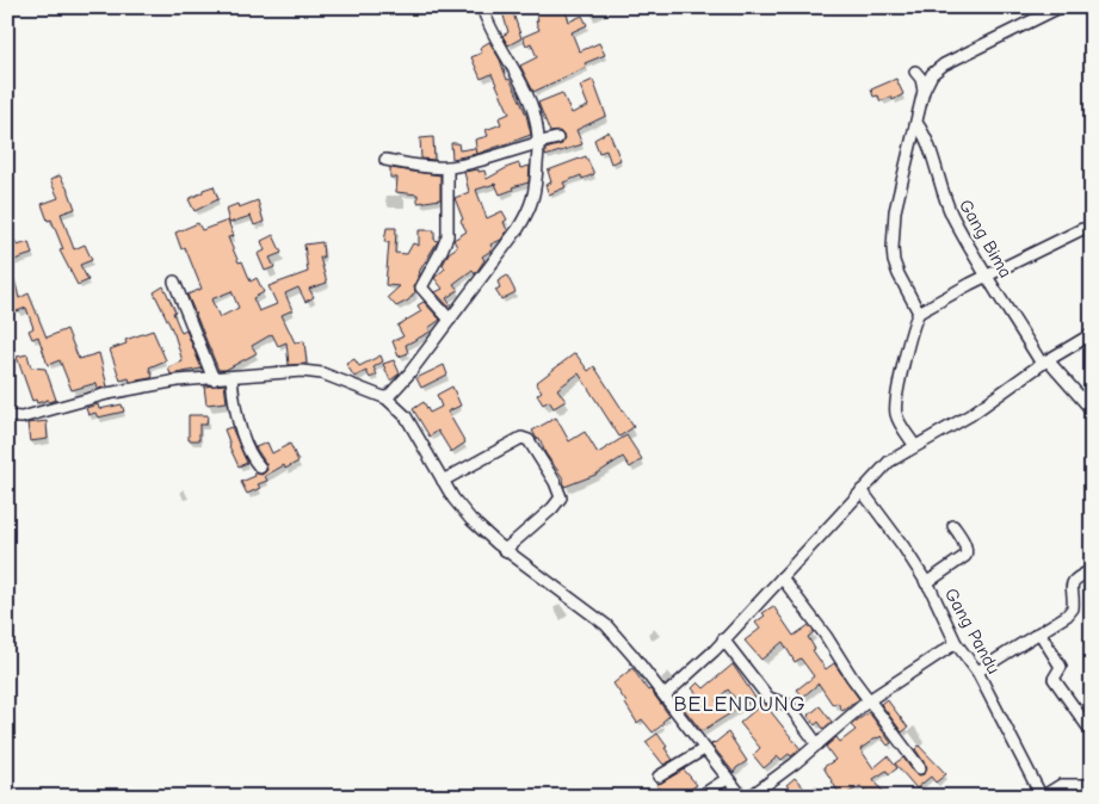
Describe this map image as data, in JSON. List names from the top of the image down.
{
  "streets": {
    "street": ["Gang Bima", "Gang Pandu"]
  },
  "districts": ["BELENDUNG"]
}
